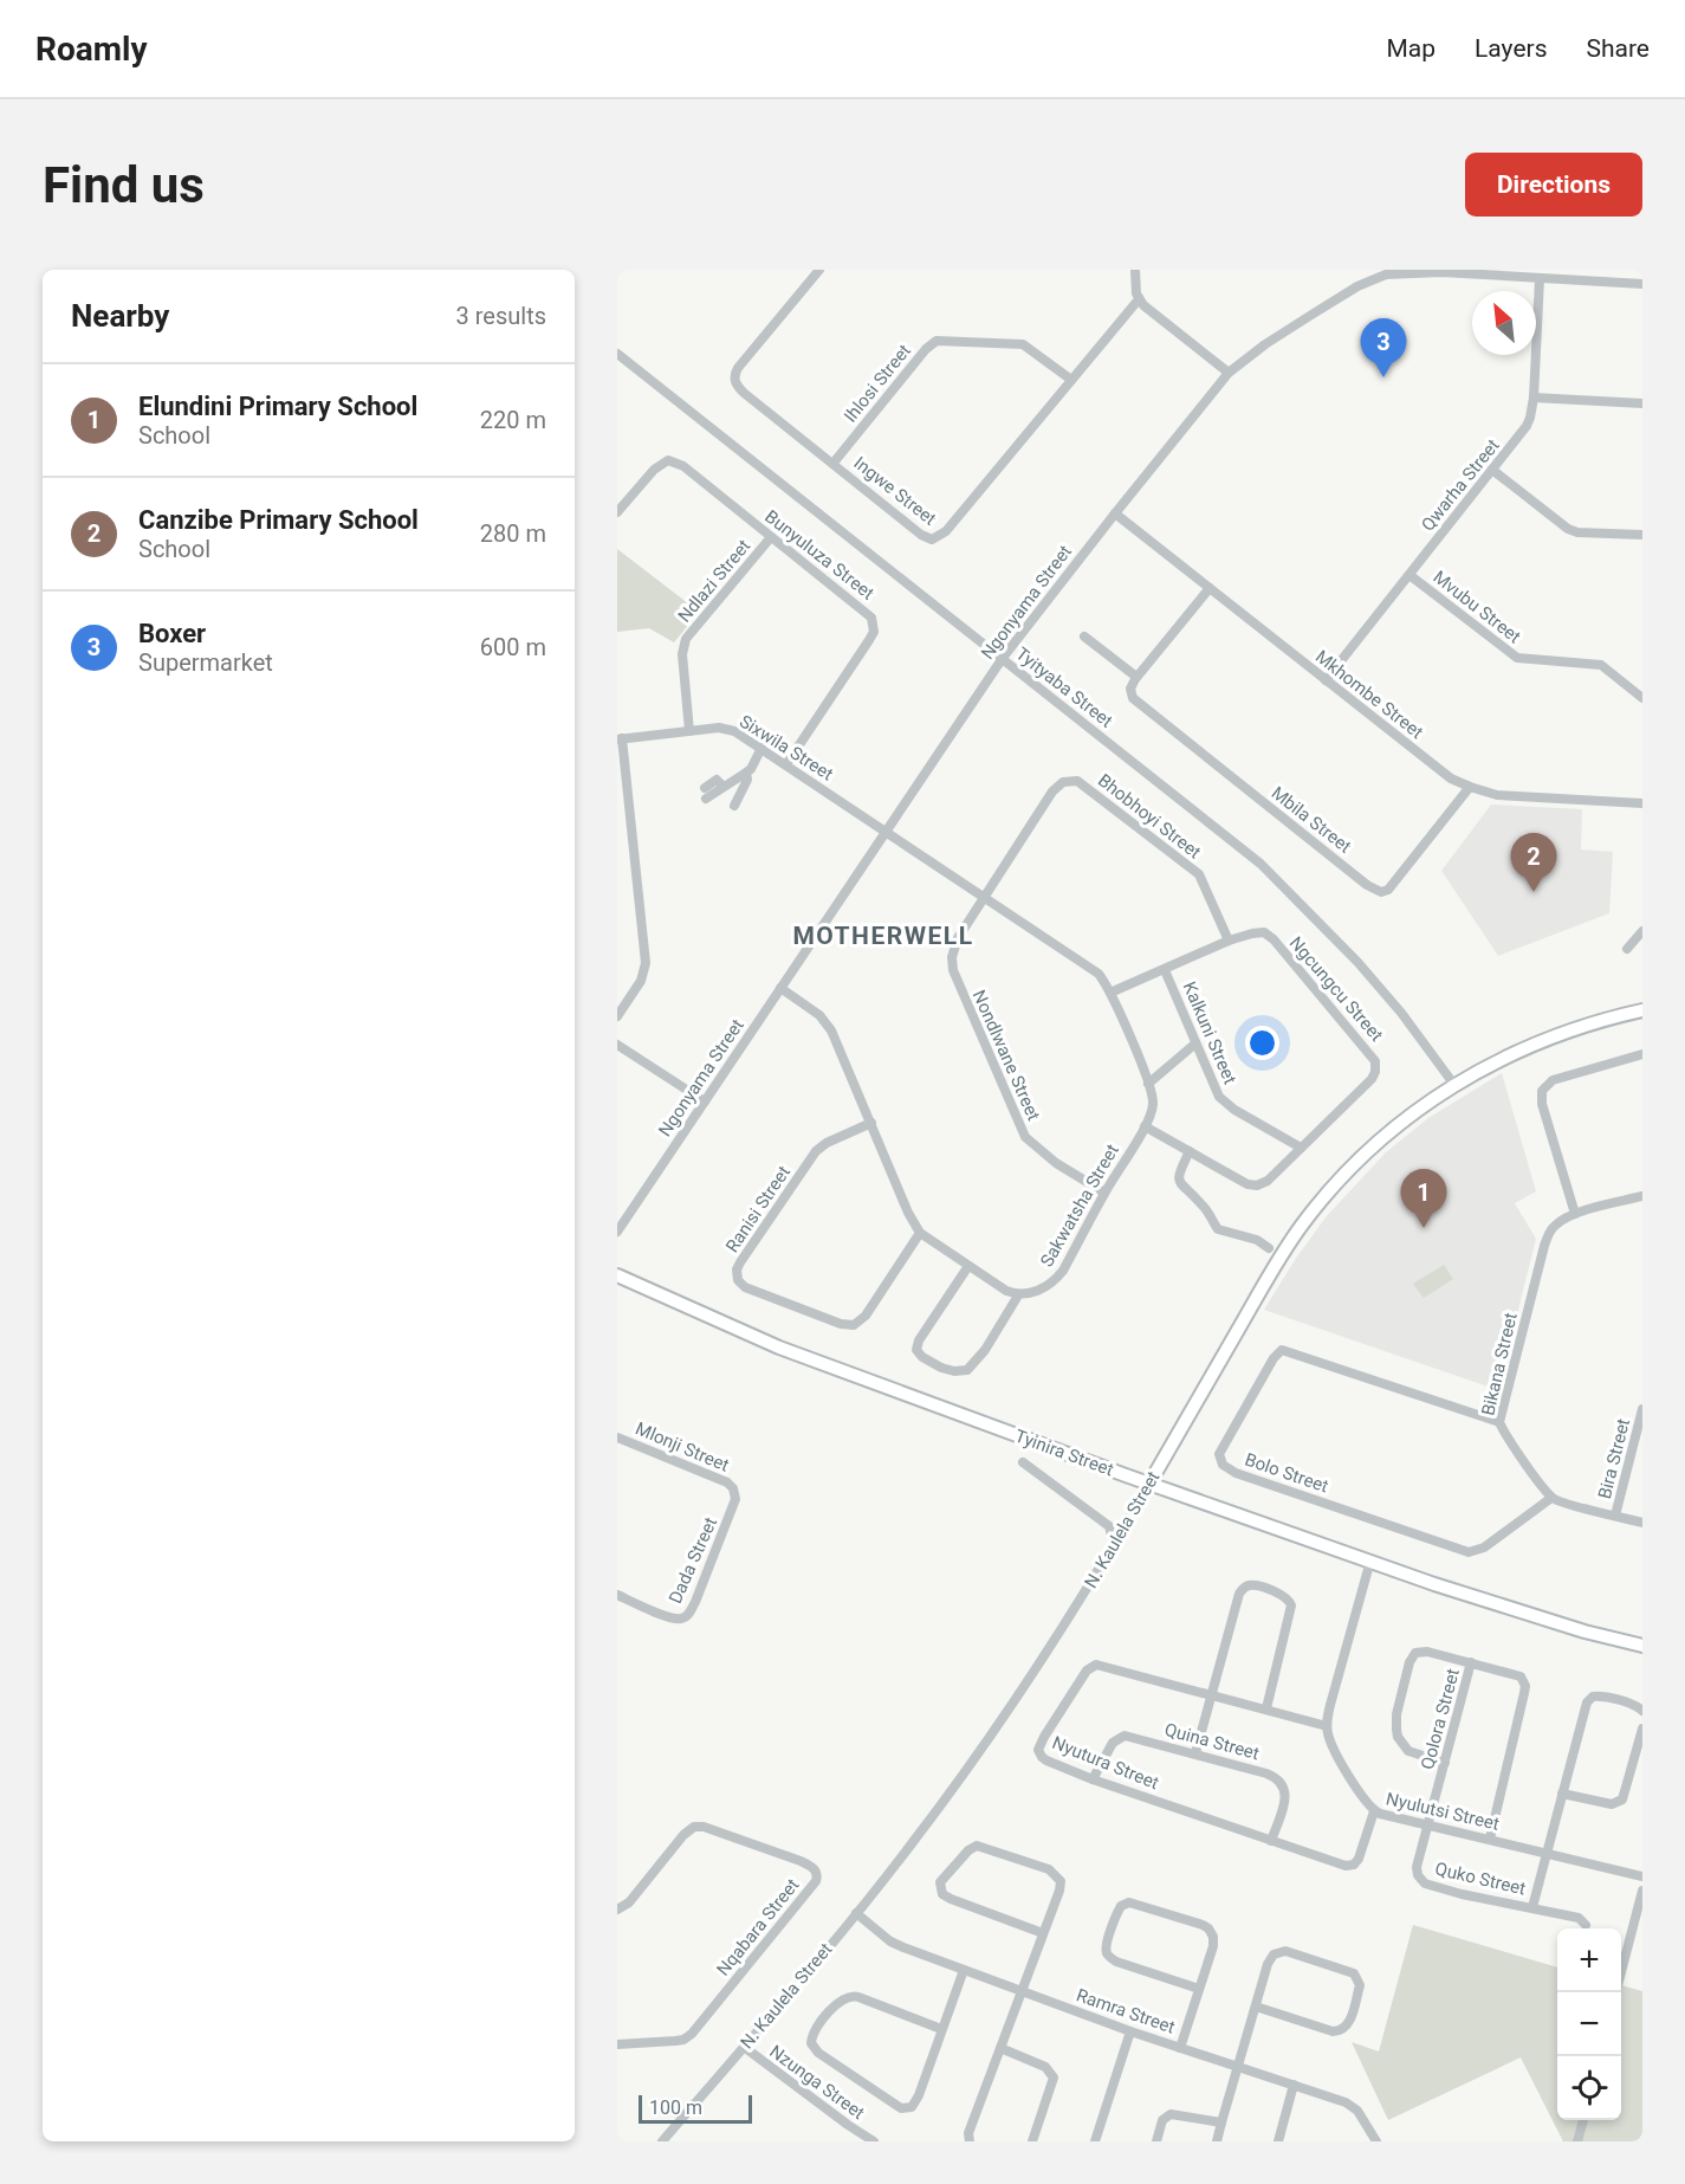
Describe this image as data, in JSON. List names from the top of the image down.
{
  "streets": {
    "street": [
      "Ihlosi Street",
      "Qwarha Street",
      "Ingwe Street",
      "Bunyuluza Street",
      "Ndlazi Street",
      "Ngonyama Street",
      "Mvubu Street",
      "Tyityaba Street",
      "Mkhombe Street",
      "Sixwila Street",
      "Bhobhoyi Street",
      "Mbila Street",
      "Ngcungcu Street",
      "Kalkuni Street",
      "Nondlwane Street",
      "Sakwatsha Street",
      "Ranisi Street",
      "Bikana Street",
      "Mlonji Street",
      "Tyinira Street",
      "Bira Street",
      "Bolo Street",
      "N. Kaulela Street",
      "Dada Street",
      "Qolora Street",
      "Quina Street",
      "Nyutura Street",
      "Nyulutsi Street",
      "Quko Street",
      "Nqabara Street",
      "Ramra Street",
      "Nzunga Street"
    ]
  },
  "crossings": [
    ["Ihlosi Street", "Ingwe Street"],
    ["Qwarha Street", "Ngonyama Street"],
    ["Qwarha Street", "Mvubu Street"],
    ["Qwarha Street", "Mkhombe Street"],
    ["Bunyuluza Street", "Ndlazi Street"],
    ["Bunyuluza Street", "Sixwila Street"],
    ["Ndlazi Street", "Sixwila Street"],
    ["Ngonyama Street", "Tyityaba Street"],
    ["Ngonyama Street", "Mkhombe Street"],
    ["Ngonyama Street", "Sixwila Street"],
    ["Ngonyama Street", "Sakwatsha Street"],
    ["Tyityaba Street", "N. Kaulela Street"],
    ["Mkhombe Street", "Mbila Street"],
    ["Sixwila Street", "Sakwatsha Street"],
    ["Bhobhoyi Street", "Ngcungcu Street"],
    ["Bhobhoyi Street", "Nondlwane Street"],
    ["Bhobhoyi Street", "Sakwatsha Street"],
    ["Ngcungcu Street", "Kalkuni Street"],
    ["Ngcungcu Street", "Sakwatsha Street"],
    ["Nondlwane Street", "Sakwatsha Street"],
    ["Bikana Street", "Bolo Street"],
    ["Mlonji Street", "Dada Street"],
    ["Tyinira Street", "N. Kaulela Street"],
    ["N. Kaulela Street", "Ramra Street"],
    ["N. Kaulela Street", "Nzunga Street"],
    ["Qolora Street", "Nyulutsi Street"],
    ["Qolora Street", "Quko Street"],
    ["Quina Street", "Nyutura Street"],
    ["Nyutura Street", "Nyulutsi Street"],
    ["Nyulutsi Street", "Quko Street"]
  ],
  "districts": ["MOTHERWELL"],
  "scale_bar": "100 m",
  "north": "top left",
  "page": {
    "header": "Roamly",
    "nav": ["Map", "Layers", "Share"],
    "buttons": "Directions",
    "title": "Find us",
    "heading": ["Nearby", "3 results"],
    "pins": ["3", "2", "1"],
    "list": [
      {
        "mark": "1",
        "name": "Elundini Primary School",
        "note": "School",
        "value": "220 m"
      },
      {
        "mark": "2",
        "name": "Canzibe Primary School",
        "note": "School",
        "value": "280 m"
      },
      {
        "mark": "3",
        "name": "Boxer",
        "note": "Supermarket",
        "value": "600 m"
      }
    ],
    "map_buttons": ["+", "−"],
    "scale": "100 m"
  }
}
